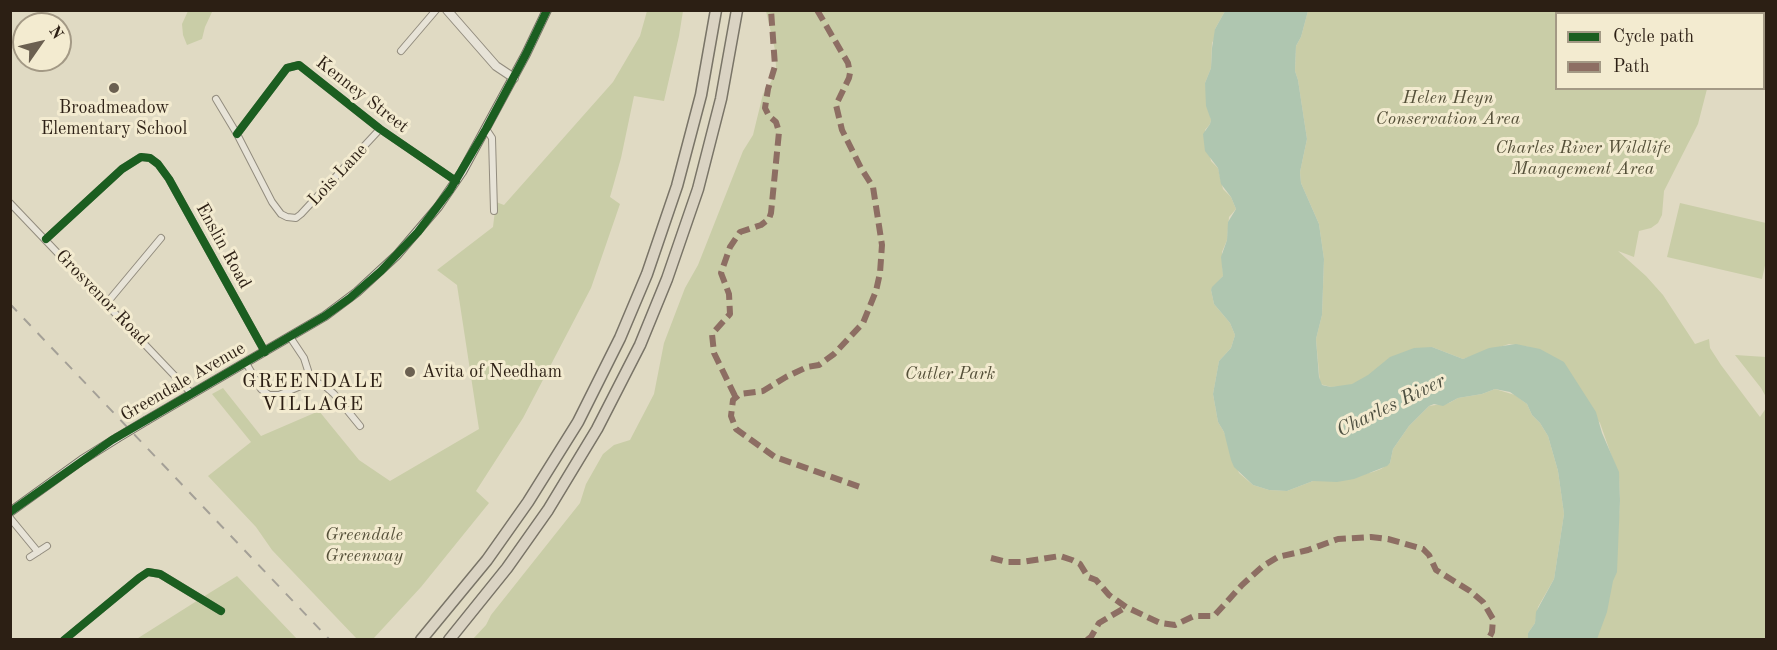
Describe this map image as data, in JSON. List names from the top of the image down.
{
  "streets": {
    "main road": ["Greendale Avenue"],
    "street": [
      "Kenney Street",
      "Lois Lane",
      "Enslin Road",
      "Grosvenor Road"
    ]
  },
  "crossings": [
    ["Kenney Street", "Lois Lane"],
    ["Kenney Street", "Greendale Avenue"],
    ["Enslin Road", "Grosvenor Road"],
    ["Enslin Road", "Greendale Avenue"],
    ["Grosvenor Road", "Greendale Avenue"]
  ],
  "districts": ["GREENDALE VILLAGE"],
  "water": ["Charles River"],
  "parks": [
    "Helen Heyn Conservation Area",
    "Charles River Wildlife Management Area",
    "Cutler Park",
    "Greendale Greenway"
  ],
  "places": ["Broadmeadow Elementary School", "Avita of Needham"],
  "legend": ["Cycle path", "Path"],
  "north": "top right"
}
